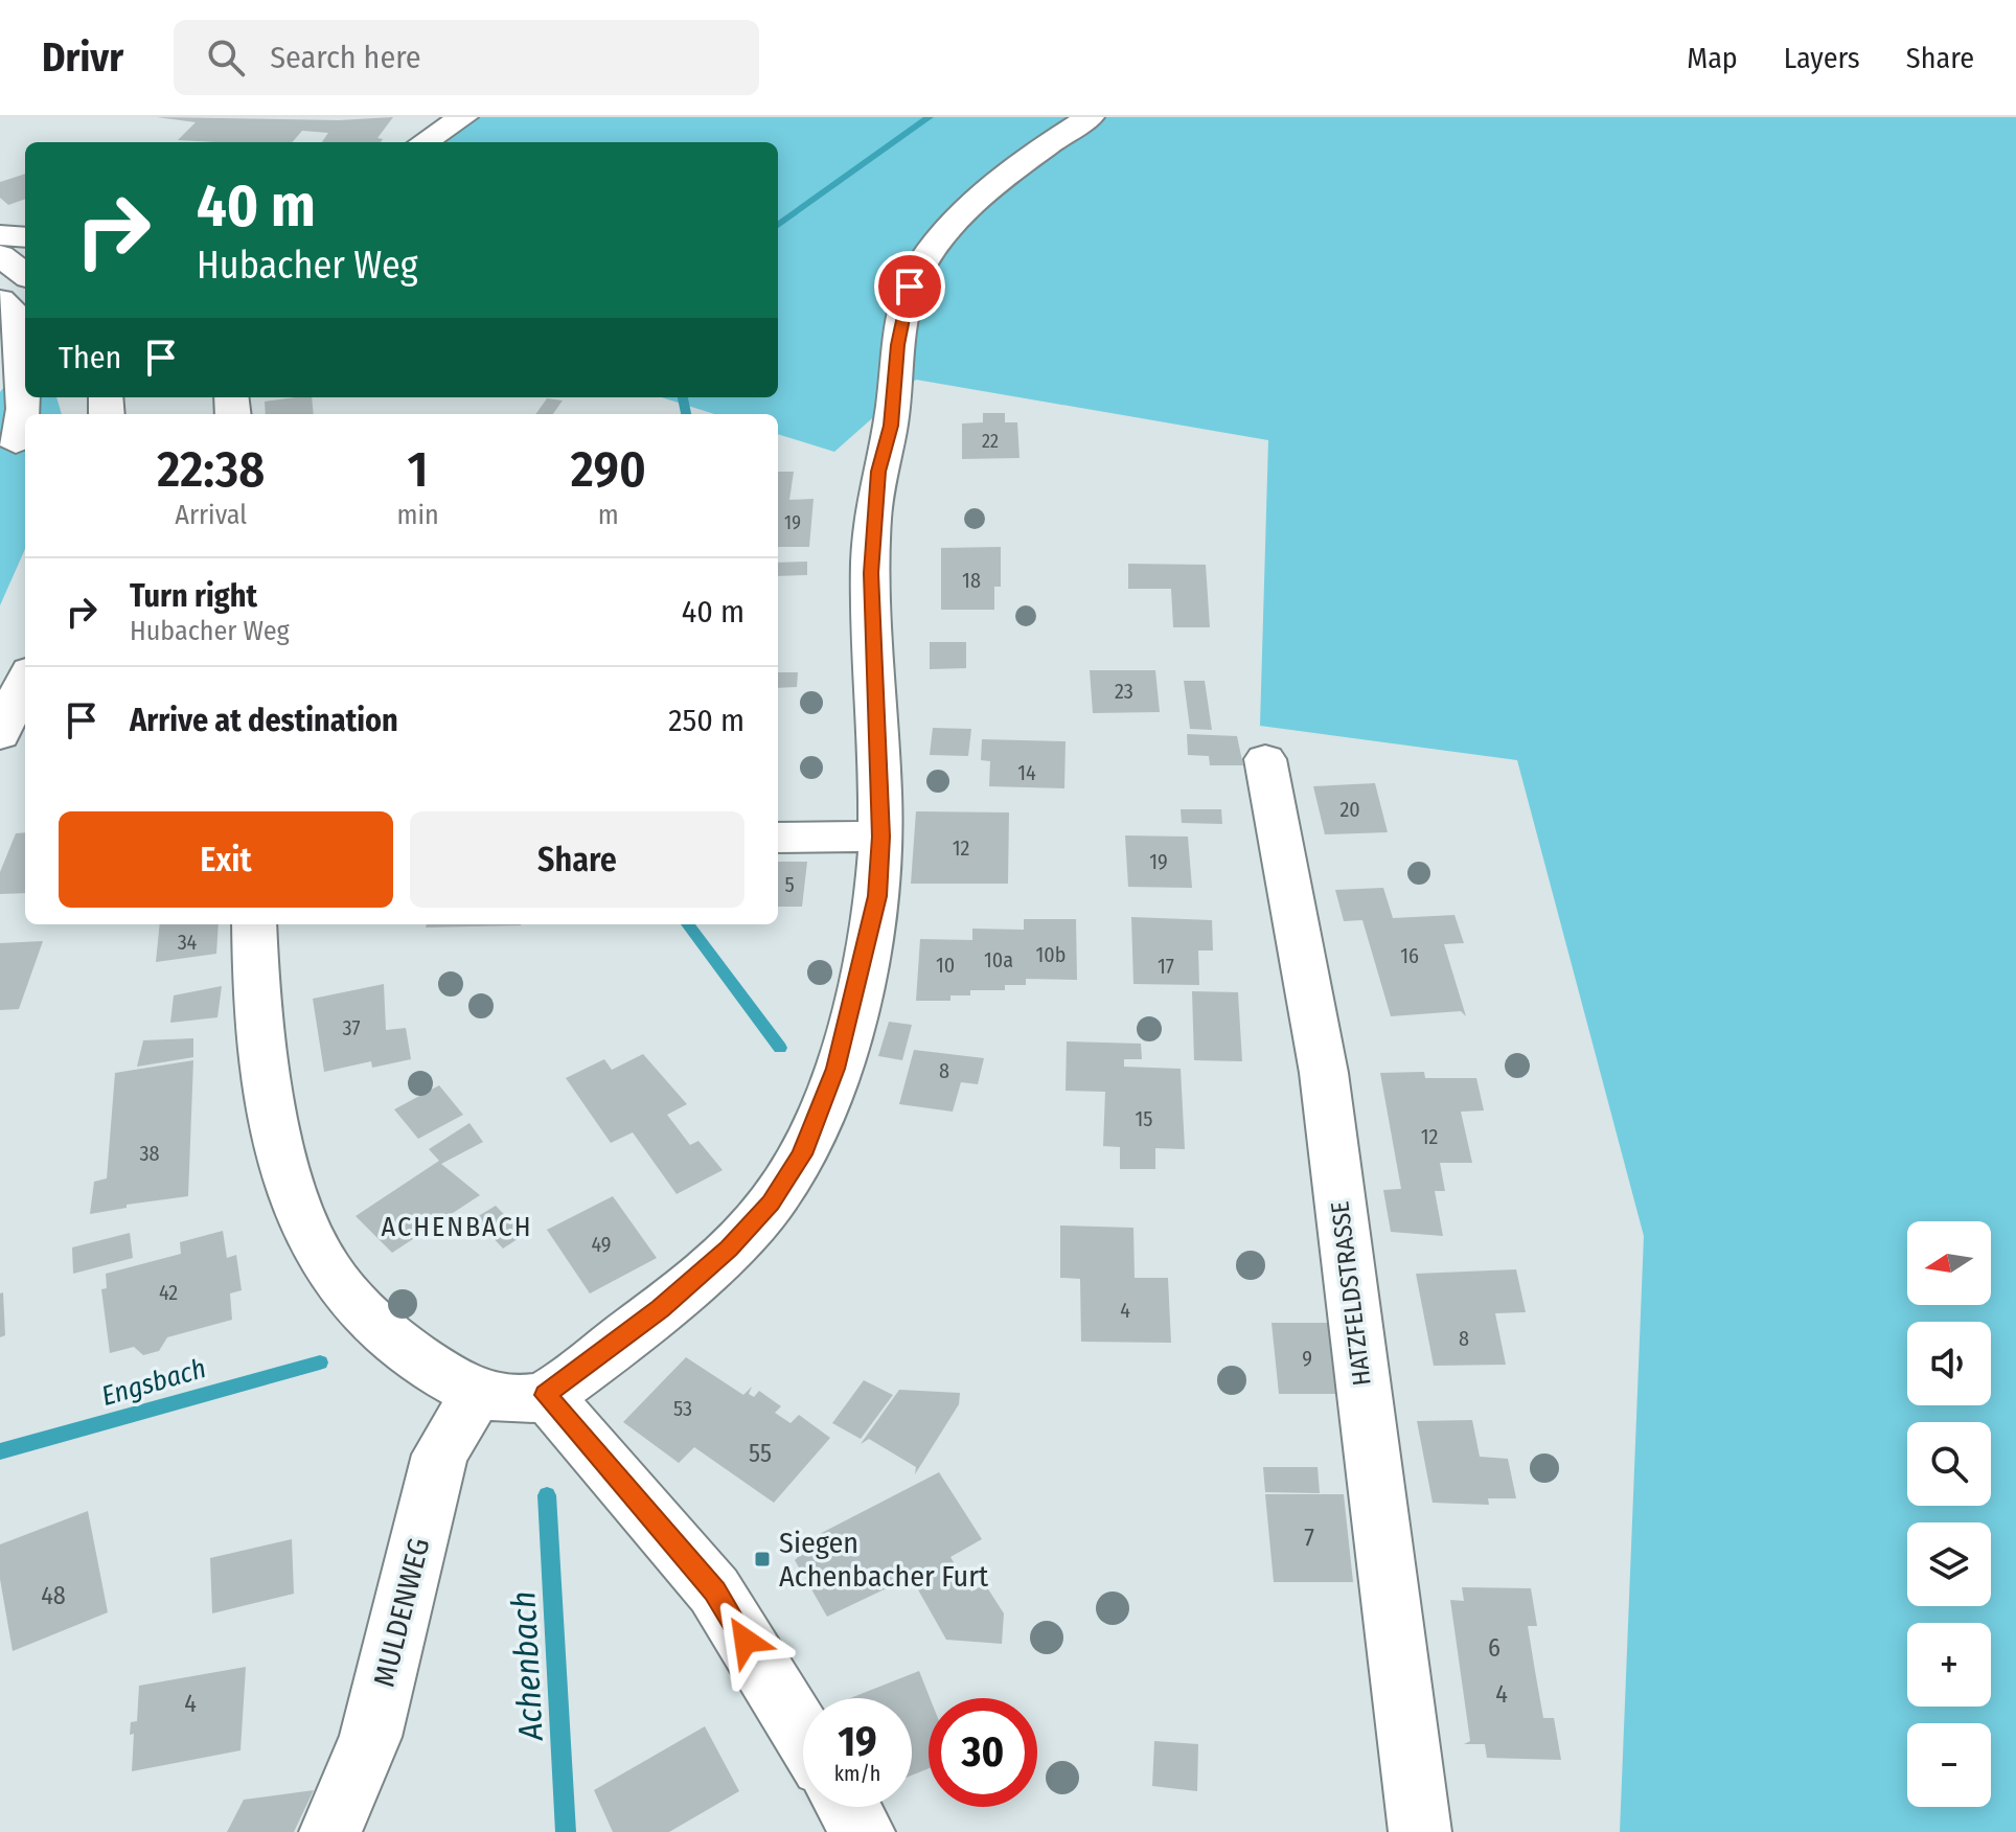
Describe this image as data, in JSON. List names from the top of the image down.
{
  "streets": {
    "street": ["HATZFELDSTRASSE", "MULDENWEG"]
  },
  "districts": ["ACHENBACH"],
  "water": ["Engsbach", "Achenbach"],
  "places": {
    "transit": ["Siegen Achenbacher Furt"]
  },
  "house_numbers": [
    "22",
    "19",
    "18",
    "23",
    "14",
    "20",
    "12",
    "19",
    "5",
    "34",
    "10b",
    "16",
    "10a",
    "10",
    "17",
    "37",
    "8",
    "15",
    "12",
    "38",
    "49",
    "42",
    "4",
    "8",
    "9",
    "53",
    "55",
    "7",
    "48",
    "6",
    "4",
    "4"
  ],
  "north": "left",
  "page": {
    "header": "Drivr",
    "search": "Search here",
    "nav": ["Map", "Layers", "Share"],
    "turn": ["40 m", "Hubacher Weg"],
    "then": "Then",
    "eta": [
      "22:38",
      "Arrival",
      "1",
      "min",
      "290",
      "m"
    ],
    "list": [
      {
        "name": "Turn right",
        "note": "Hubacher Weg",
        "value": "40 m"
      },
      {
        "name": "Arrive at destination",
        "value": "250 m"
      }
    ],
    "buttons": ["Exit", "Share"],
    "map_buttons": ["+", "−"],
    "speed": "19 km/h",
    "limit": "30"
  }
}
